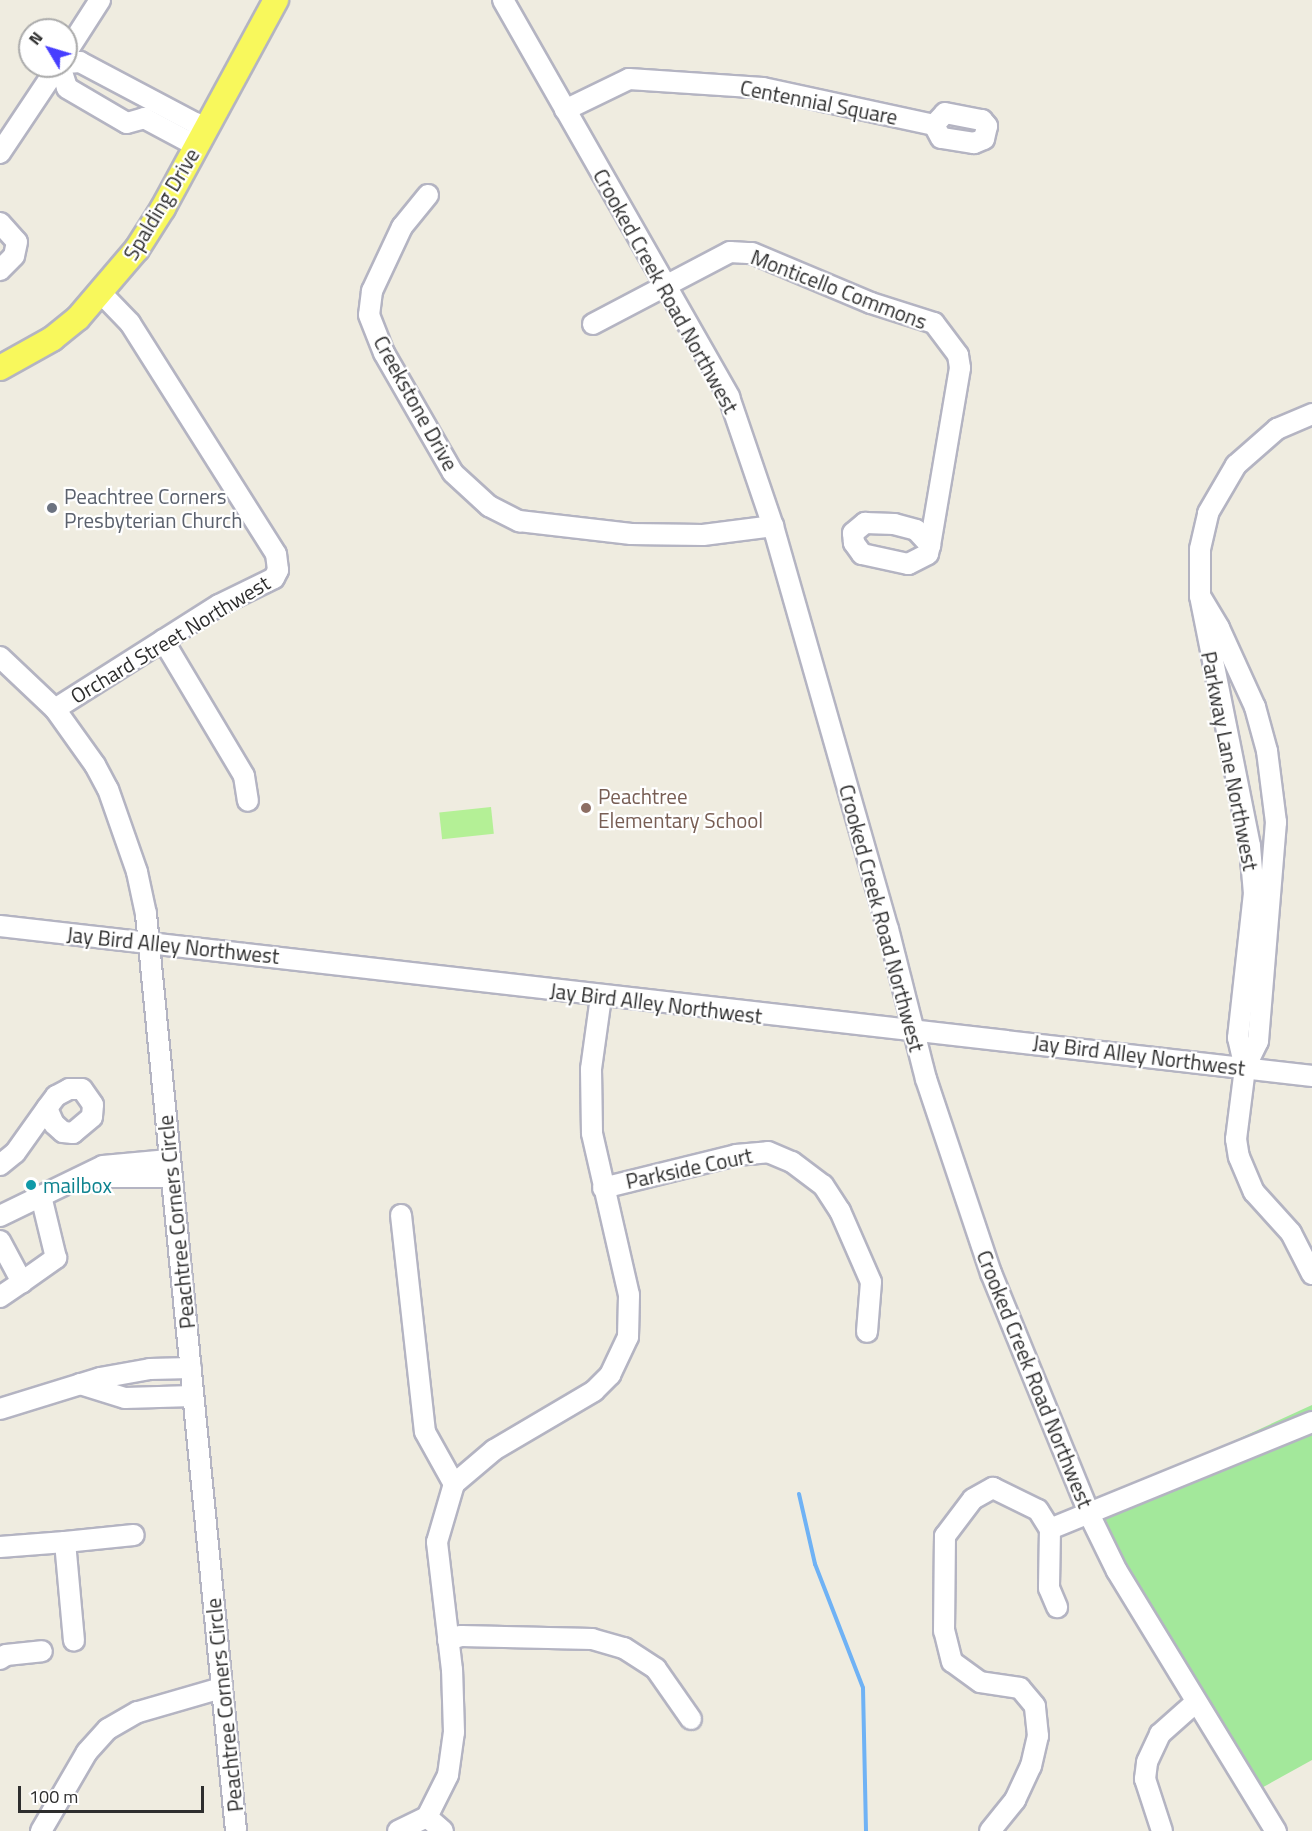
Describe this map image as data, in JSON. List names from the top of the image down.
{
  "streets": {
    "main road": ["Spalding Drive"],
    "street": [
      "Centennial Square",
      "Monticello Commons",
      "Crooked Creek Road Northwest",
      "Creekstone Drive",
      "Orchard Street Northwest",
      "Parkway Lane Northwest",
      "Jay Bird Alley Northwest",
      "Parkside Court",
      "Peachtree Corners Circle"
    ]
  },
  "crossings": [
    ["Centennial Square", "Crooked Creek Road Northwest"],
    ["Spalding Drive", "Orchard Street Northwest"],
    ["Monticello Commons", "Crooked Creek Road Northwest"],
    ["Crooked Creek Road Northwest", "Creekstone Drive"],
    ["Crooked Creek Road Northwest", "Jay Bird Alley Northwest"],
    ["Orchard Street Northwest", "Peachtree Corners Circle"],
    ["Parkway Lane Northwest", "Jay Bird Alley Northwest"],
    ["Jay Bird Alley Northwest", "Peachtree Corners Circle"]
  ],
  "places": ["Peachtree Corners Presbyterian Church", "Peachtree Elementary School", "mailbox"],
  "scale_bar": "100 m",
  "north": "top left"
}
